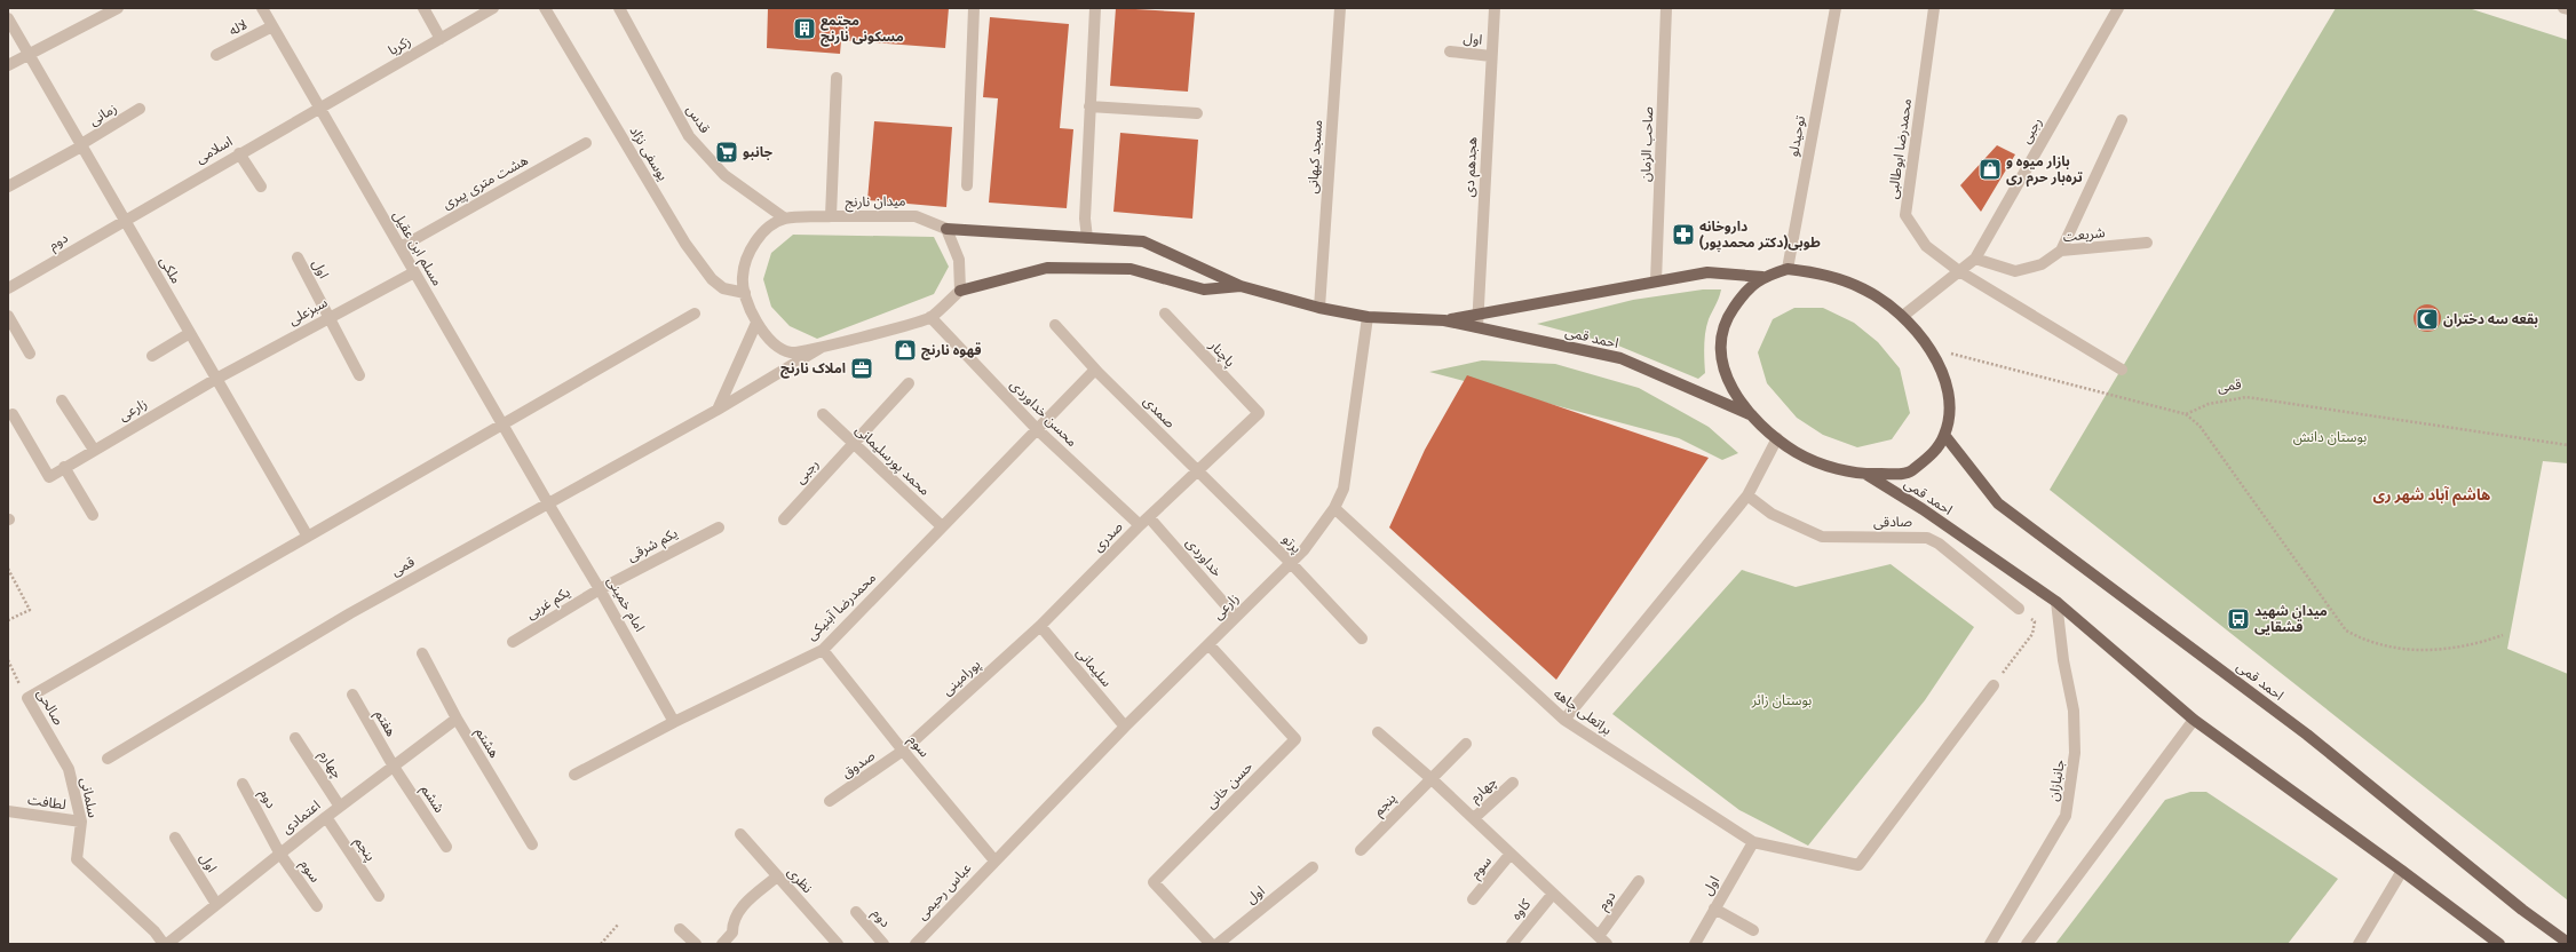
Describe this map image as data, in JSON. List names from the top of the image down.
{
  "streets": {
    "main road": ["احمد قمی"],
    "street": [
      "لاله",
      "اول",
      "زکریا",
      "زمانی",
      "قدس",
      "رجبی",
      "توحیدلو",
      "صاحب الزمان",
      "محمدرضا ابوطالبی",
      "اسلامی",
      "یوسفی نژاد",
      "مسجد کیهانی",
      "هجدهم دی",
      "هشت متری پیری",
      "میدان نارنج",
      "شریعت",
      "دوم",
      "مسلم ابن عقیل",
      "ملکی",
      "سبزعلی",
      "پاچنار",
      "قمی",
      "زارعی",
      "صمدی",
      "محسن خداوردی",
      "محمد پورسلیمانی",
      "صادقی",
      "صدری",
      "پرتو",
      "یکم شرقی",
      "خداوردی",
      "یکم غربی",
      "امام خمینی",
      "محمدرضا آبنیکی",
      "سلیمانی",
      "پورامینی",
      "صالحی",
      "براتعلی چاهه",
      "هفتم",
      "هشتم",
      "سوم",
      "چهارم",
      "صدوق",
      "جانبازان",
      "حسن خانی",
      "سلمانی",
      "ششم",
      "لطافت",
      "پنجم",
      "اعتمادی",
      "نظری",
      "عباس رحیمی",
      "کاوه"
    ]
  },
  "crossings": [
    ["لاله", "مسلم ابن عقیل"],
    ["اول", "هجدهم دی"],
    ["اول", "سبزعلی"],
    ["اول", "براتعلی چاهه"],
    ["اول", "اعتمادی"],
    ["زکریا", "اسلامی"],
    ["زکریا", "مسلم ابن عقیل"],
    ["زمانی", "ملکی"],
    ["قدس", "میدان نارنج"],
    ["رجبی", "محمدرضا ابوطالبی"],
    ["رجبی", "شریعت"],
    ["رجبی", "محمد پورسلیمانی"],
    ["صاحب الزمان", "احمد قمی"],
    ["اسلامی", "دوم"],
    ["اسلامی", "مسلم ابن عقیل"],
    ["اسلامی", "ملکی"],
    ["مسجد کیهانی", "احمد قمی"],
    ["هجدهم دی", "احمد قمی"],
    ["هشت متری پیری", "مسلم ابن عقیل"],
    ["دوم", "ملکی"],
    ["دوم", "سوم"],
    ["دوم", "اعتمادی"],
    ["مسلم ابن عقیل", "سبزعلی"],
    ["مسلم ابن عقیل", "قمی"],
    ["مسلم ابن عقیل", "امام خمینی"],
    ["ملکی", "سبزعلی"],
    ["ملکی", "زارعی"],
    ["سبزعلی", "زارعی"],
    ["احمد قمی", "زارعی"],
    ["احمد قمی", "جانبازان"],
    ["پاچنار", "صمدی"],
    ["پاچنار", "صدری"],
    ["پاچنار", "پرتو"],
    ["قمی", "امام خمینی"],
    ["زارعی", "پرتو"],
    ["زارعی", "خداوردی"],
    ["زارعی", "سلیمانی"],
    ["زارعی", "براتعلی چاهه"],
    ["زارعی", "سوم"],
    ["زارعی", "حسن خانی"],
    ["زارعی", "عباس رحیمی"],
    ["صمدی", "صدری"],
    ["صمدی", "پرتو"],
    ["محسن خداوردی", "صدری"],
    ["محسن خداوردی", "محمدرضا آبنیکی"],
    ["محمد پورسلیمانی", "محمدرضا آبنیکی"],
    ["صدری", "پرتو"],
    ["صدری", "خداوردی"],
    ["صدری", "سلیمانی"],
    ["صدری", "پورامینی"],
    ["یکم شرقی", "یکم غربی"],
    ["یکم شرقی", "امام خمینی"],
    ["یکم غربی", "امام خمینی"],
    ["امام خمینی", "محمدرضا آبنیکی"],
    ["محمدرضا آبنیکی", "سوم"],
    ["سلیمانی", "پورامینی"],
    ["پورامینی", "سوم"],
    ["پورامینی", "صدوق"],
    ["صالحی", "سلمانی"],
    ["هفتم", "ششم"],
    ["هفتم", "اعتمادی"],
    ["هشتم", "اعتمادی"],
    ["سوم", "صدوق"],
    ["سوم", "اعتمادی"],
    ["سوم", "عباس رحیمی"],
    ["چهارم", "اعتمادی"],
    ["سلمانی", "لطافت"],
    ["سلمانی", "اعتمادی"],
    ["ششم", "اعتمادی"],
    ["پنجم", "اعتمادی"]
  ],
  "districts": ["هاشم آباد شهر ری"],
  "parks": ["بوستان دانش", "بوستان زائر"],
  "places": {
    "building": ["مجتمع مسکونی نارنج"],
    "supermarket": ["جانبو"],
    "shop": ["بازار میوه و تره‌بار حرم ری", "قهوه نارنج"],
    "pharmacy": ["داروخانه طوبی(دکتر محمدپور)"],
    "mosque": ["بقعه سه دختران"],
    "office": ["املاک نارنج"],
    "bus stop": ["میدان شهید قشقایی"]
  }
}
